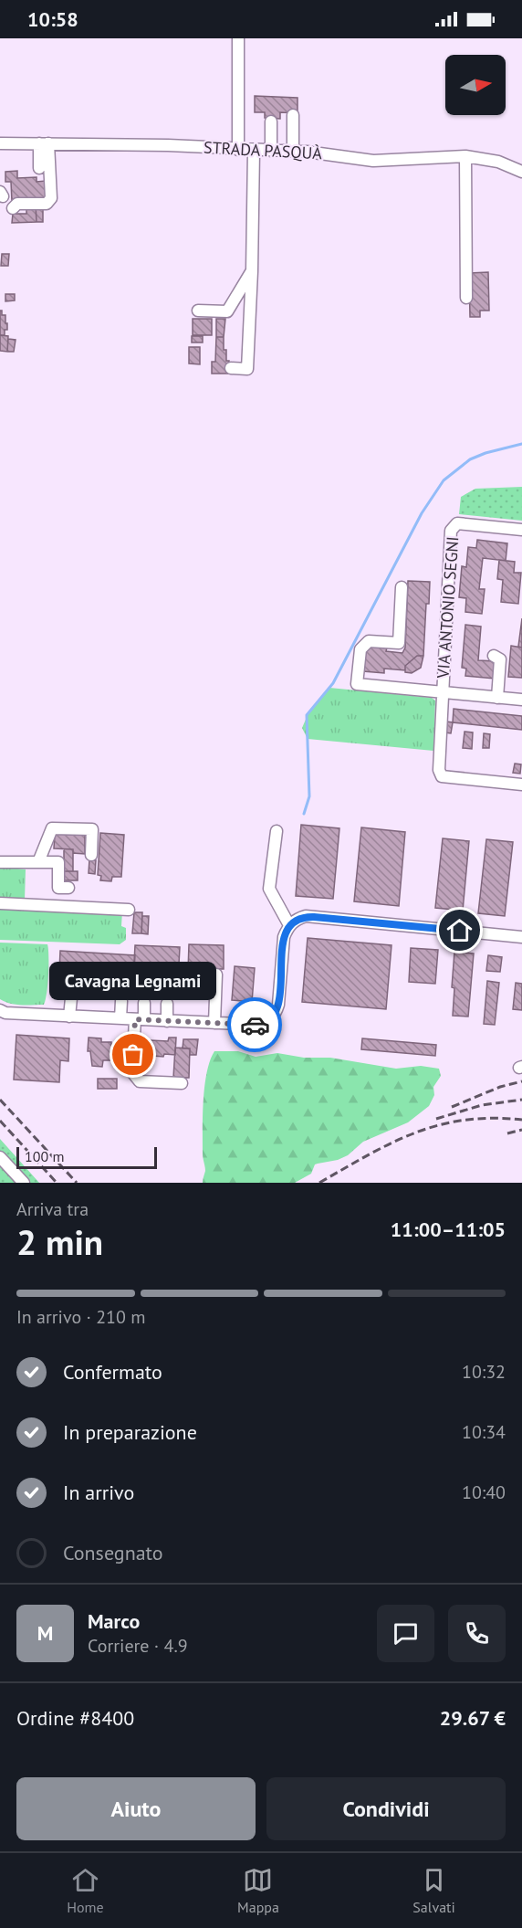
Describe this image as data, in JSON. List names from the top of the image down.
{
  "streets": {
    "street": ["STRADA PASQUÀ", "VIA ANTONIO SEGNI"]
  },
  "places": ["Cavagna Legnami"],
  "scale_bar": "100 m",
  "north": "right",
  "page": {
    "status": "10:58",
    "bubble": "Cavagna Legnami",
    "scale": "100 m",
    "heading": ["2 min", "Arriva tra", "11:00–11:05"],
    "panel": [
      "Marco",
      "Corriere · 4.9",
      "Ordine #8400",
      "29.67 €"
    ],
    "bar": "In arrivo · 210 m",
    "list": [
      ["Confermato", "10:32"],
      ["In preparazione", "10:34"],
      ["In arrivo", "10:40"],
      "Consegnato"
    ],
    "round": "M",
    "buttons": ["Aiuto", "Condividi"],
    "tabs": ["Home", "Mappa", "Salvati"]
  }
}
